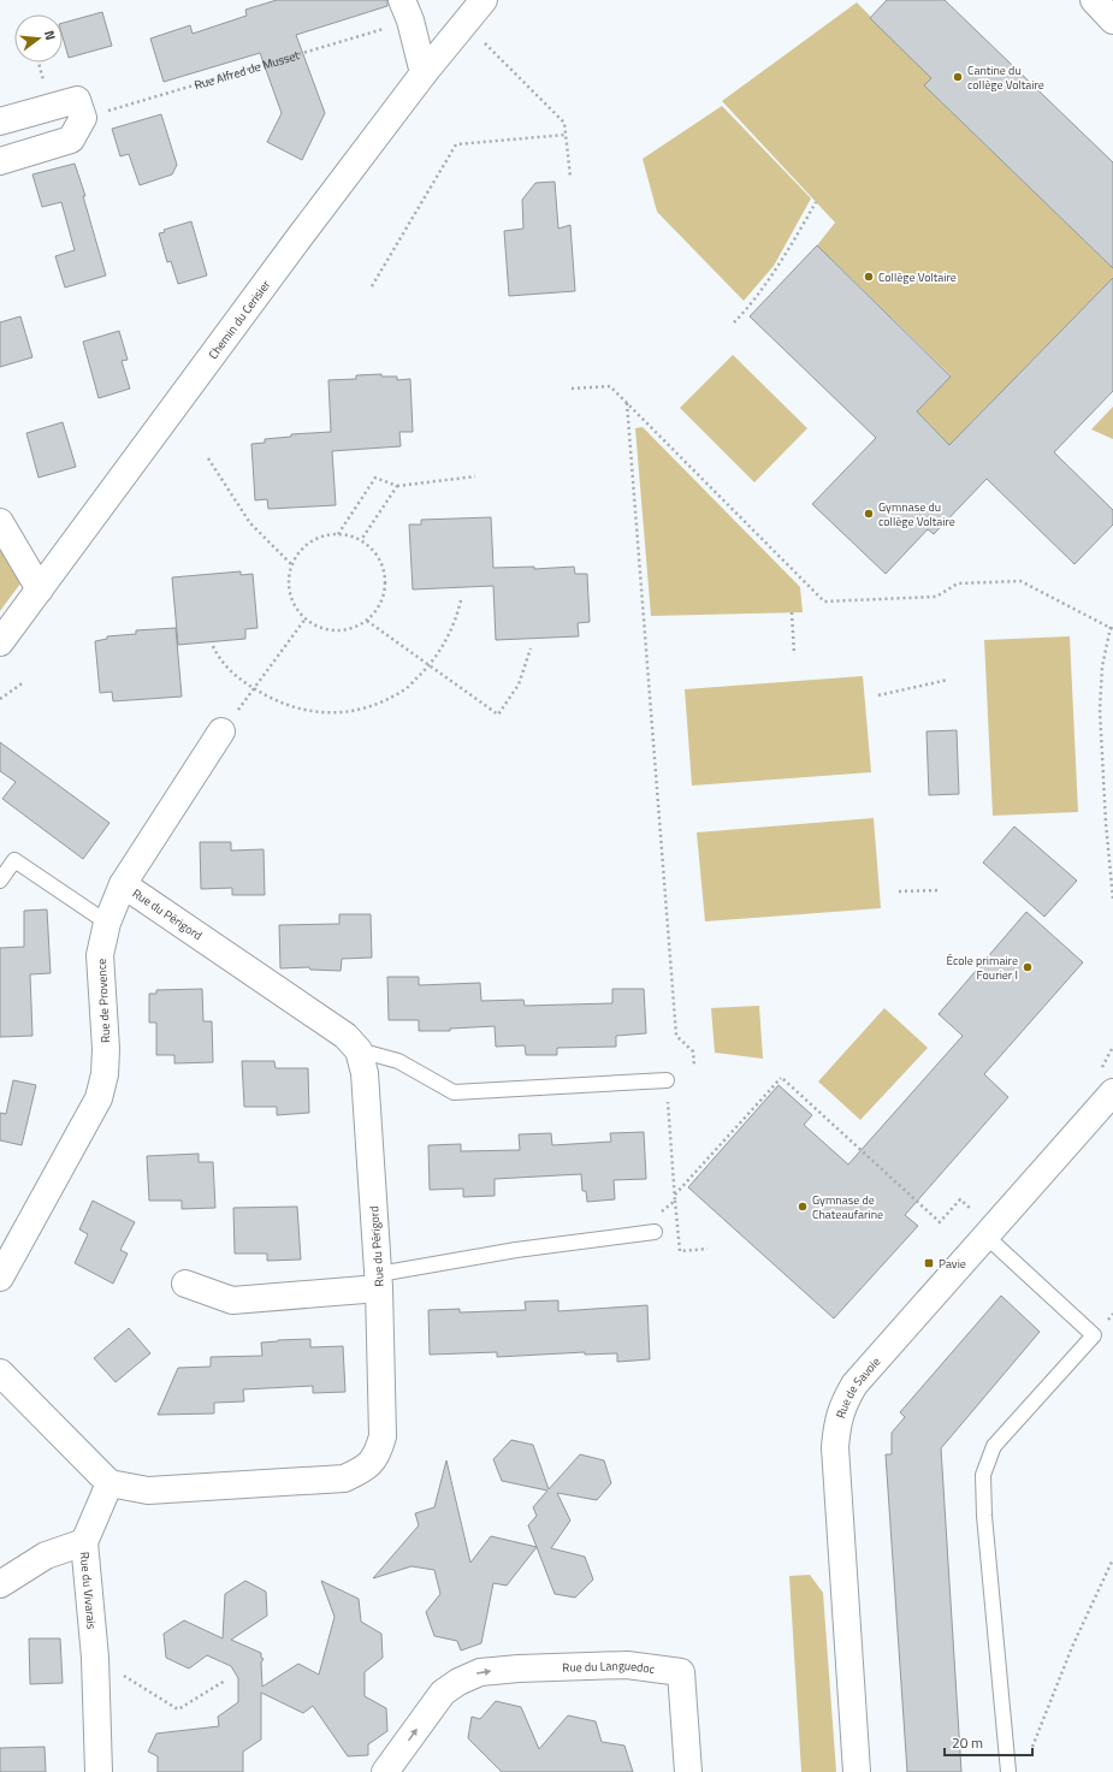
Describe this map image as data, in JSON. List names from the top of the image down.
{
  "streets": {
    "street": [
      "Chemin du Cerisier",
      "Rue du Périgord",
      "Rue de Provence",
      "Rue de Savoie",
      "Rue du Vivarais",
      "Rue du Languedoc"
    ],
    "path": ["Rue Alfred de Musset"]
  },
  "crossings": [
    ["Rue du Périgord", "Rue de Provence"],
    ["Rue du Périgord", "Rue du Vivarais"]
  ],
  "places": {
    "other": [
      "Cantine du collège Voltaire",
      "Collège Voltaire",
      "Gymnase du collège Voltaire",
      "École primaire Fourier I",
      "Gymnase de Chateaufarine"
    ],
    "transit": ["Pavie"]
  },
  "scale_bar": "20 m",
  "north": "right"
}
